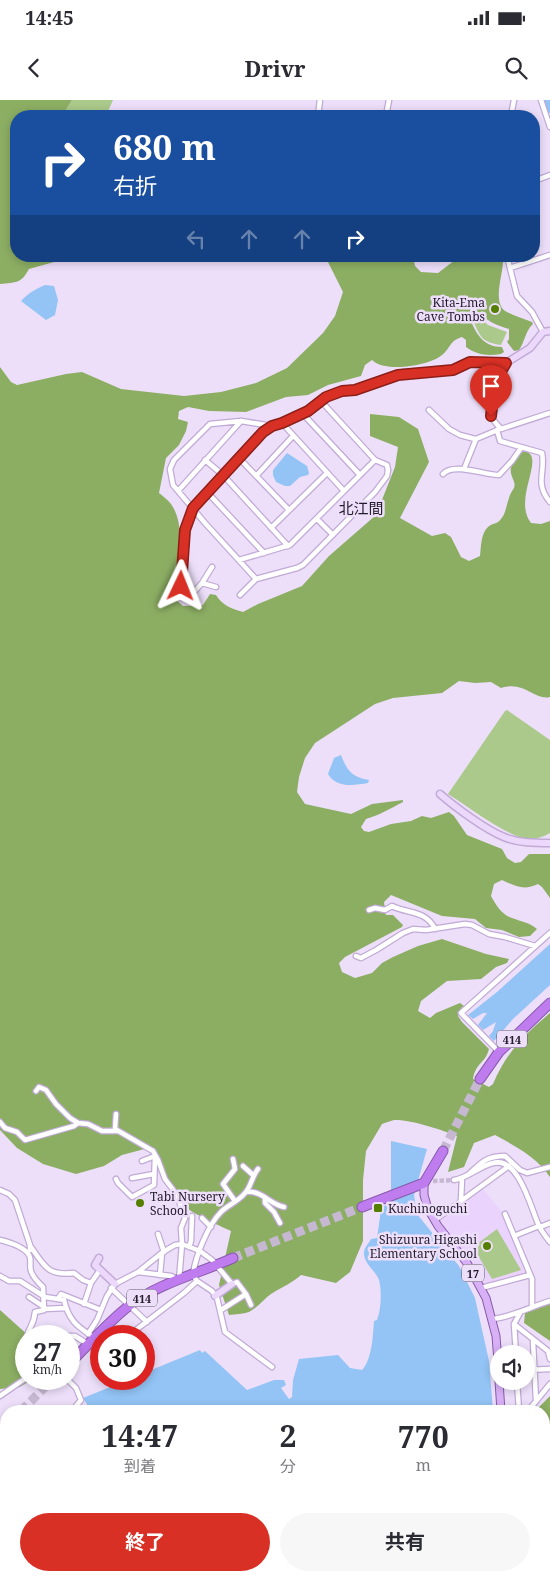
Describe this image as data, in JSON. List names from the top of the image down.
{
  "streets": {
    "highway": ["414"],
    "main road": ["17"]
  },
  "districts": ["北江間"],
  "places": {
    "other": ["Kita-Ema Cave Tombs", "Tabi Nursery School", "Shizuura Higashi Elementary School"],
    "transit": ["Kuchinoguchi"]
  },
  "page": {
    "status": "14:45",
    "header": "Drivr",
    "turn": ["680 m", "右折"],
    "speed": "27 km/h",
    "limit": "30",
    "eta": [
      "14:47",
      "到着",
      "2",
      "分",
      "770",
      "m"
    ],
    "buttons": ["終了", "共有"]
  }
}
